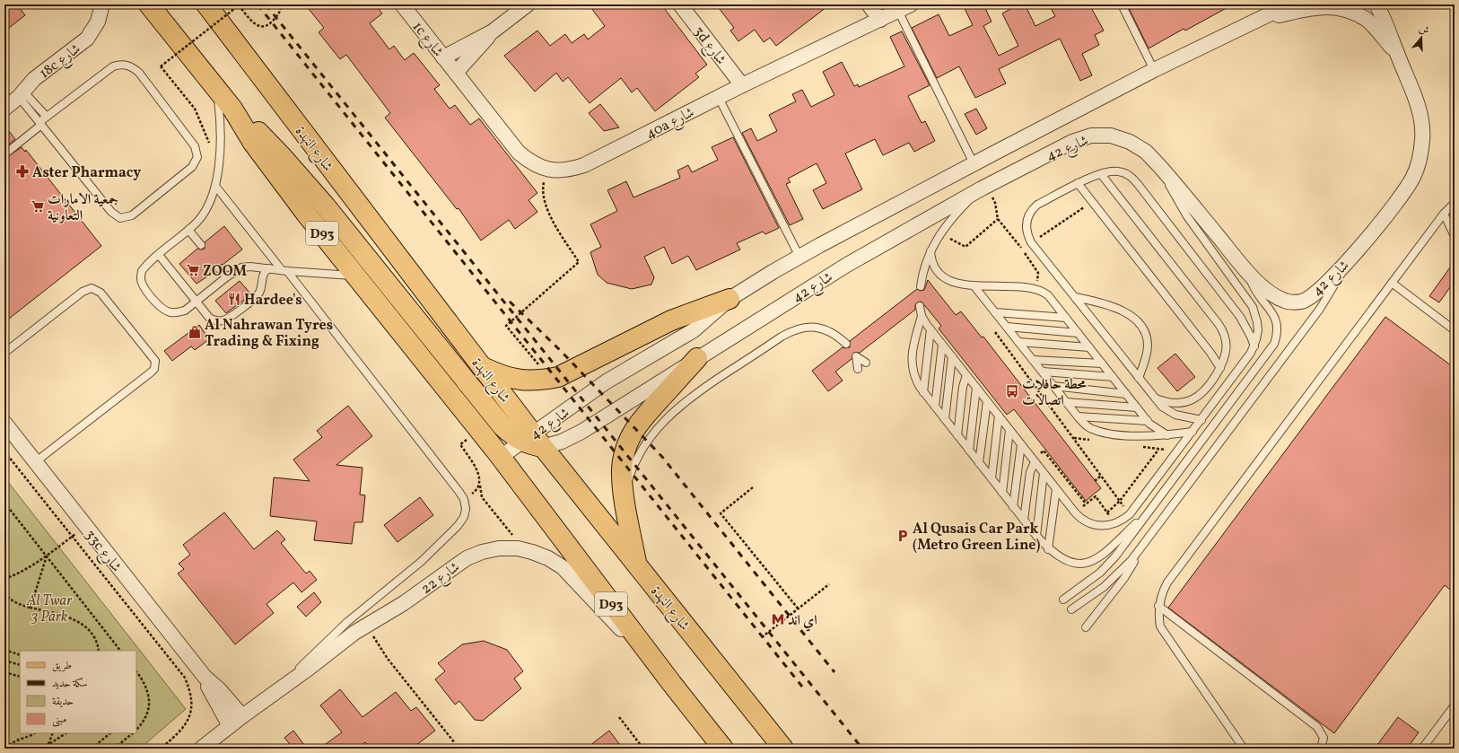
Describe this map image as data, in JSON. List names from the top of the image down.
{
  "streets": {
    "main road": ["شارع النهدة", "D93"],
    "street": [
      "1c شارع",
      "3d شارع",
      "18c شارع",
      "40a شارع",
      "شارع 42",
      "33c شارع",
      "شارع 22"
    ]
  },
  "crossings": [
    ["1c شارع", "40a شارع"],
    ["3d شارع", "40a شارع"],
    ["شارع 42", "شارع النهدة"],
    ["شارع 42", "D93"],
    ["D93", "شارع 22"],
    ["33c شارع", "شارع 22"]
  ],
  "parks": ["Al Twar 3 Park"],
  "places": {
    "pharmacy": ["Aster Pharmacy"],
    "supermarket": ["جمعية الامارات التعاونية", "ZOOM"],
    "restaurant": ["Hardee's"],
    "shop": ["Al Nahrawan Tyres Trading & Fixing"],
    "bus stop": ["محطة حافلات اتصالات"],
    "parking": ["Al Qusais Car Park (Metro Green Line)"],
    "metro station": ["اي اند"]
  },
  "legend": [
    "طريق",
    "سكة حديد",
    "حديقة",
    "مبنى"
  ],
  "north": "top"
}
